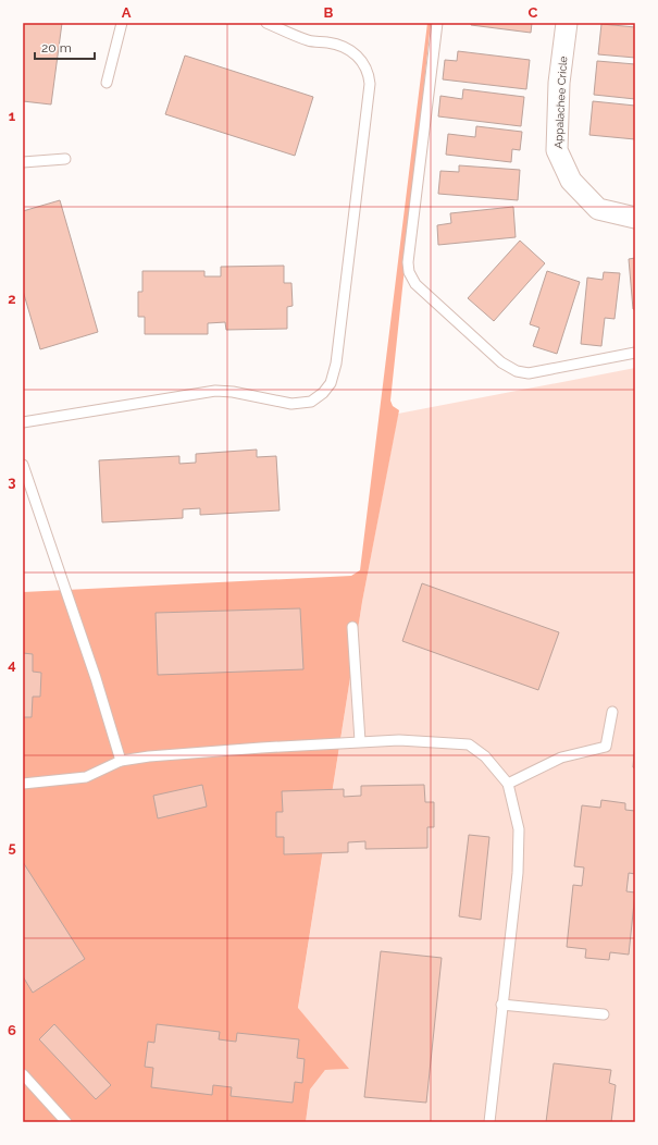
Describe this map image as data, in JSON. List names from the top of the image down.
{
  "streets": {
    "street": ["Appalachee Cricle"]
  },
  "scale_bar": "20 m",
  "grid": {
    "columns": ["A", "B", "C"],
    "rows": [
      "1",
      "2",
      "3",
      "4",
      "5",
      "6"
    ]
  }
}
